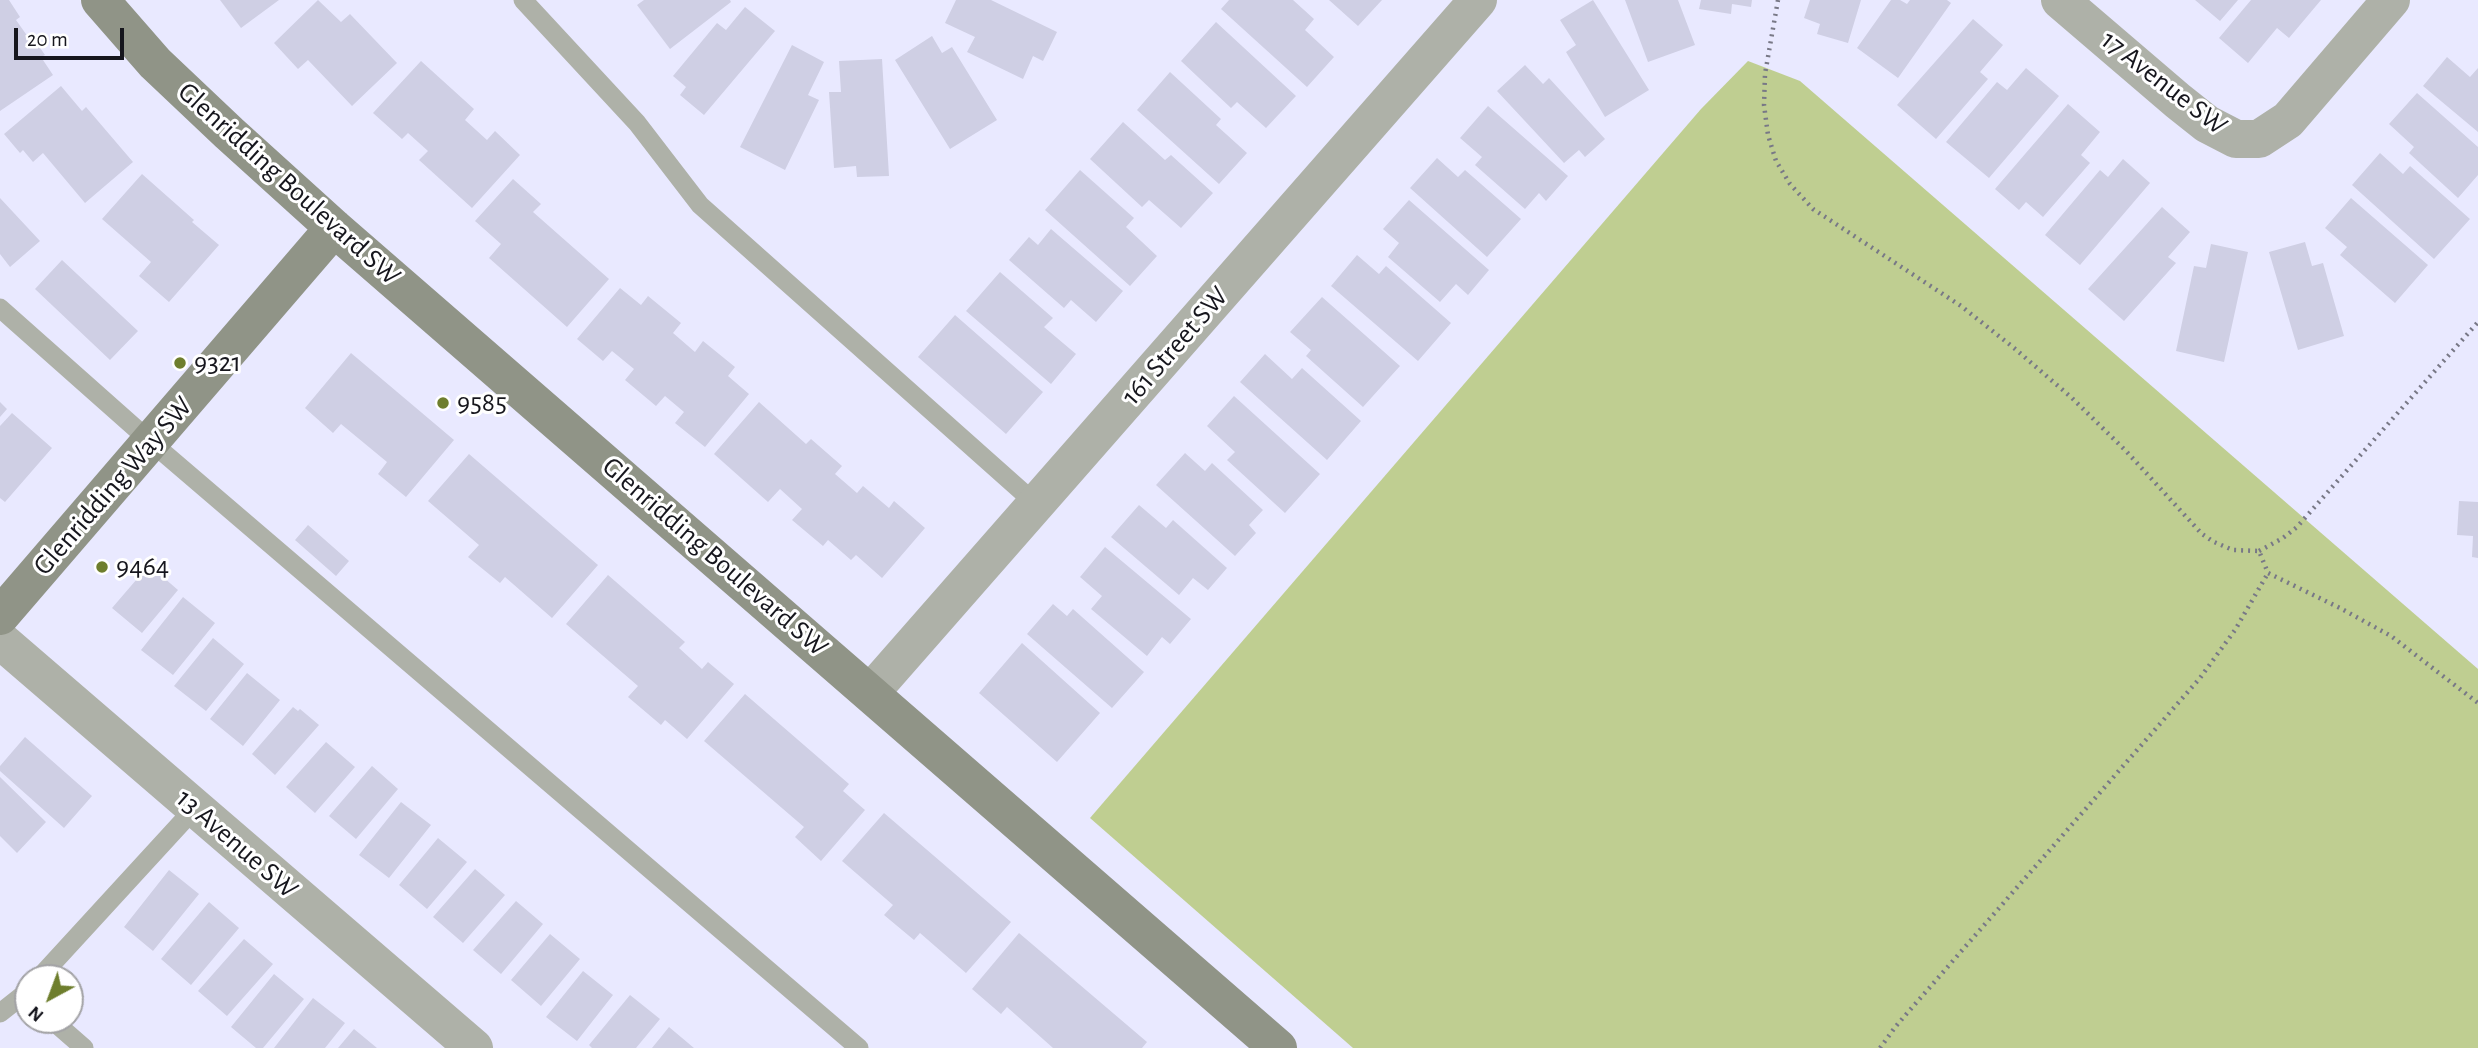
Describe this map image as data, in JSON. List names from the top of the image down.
{
  "streets": {
    "street": [
      "17 Avenue SW",
      "Glenridding Boulevard SW",
      "161 Street SW",
      "Glenridding Way SW",
      "13 Avenue SW"
    ]
  },
  "crossings": [
    ["Glenridding Boulevard SW", "161 Street SW"],
    ["Glenridding Boulevard SW", "Glenridding Way SW"]
  ],
  "places": ["9321", "9585", "9464"],
  "scale_bar": "20 m",
  "north": "bottom left"
}
